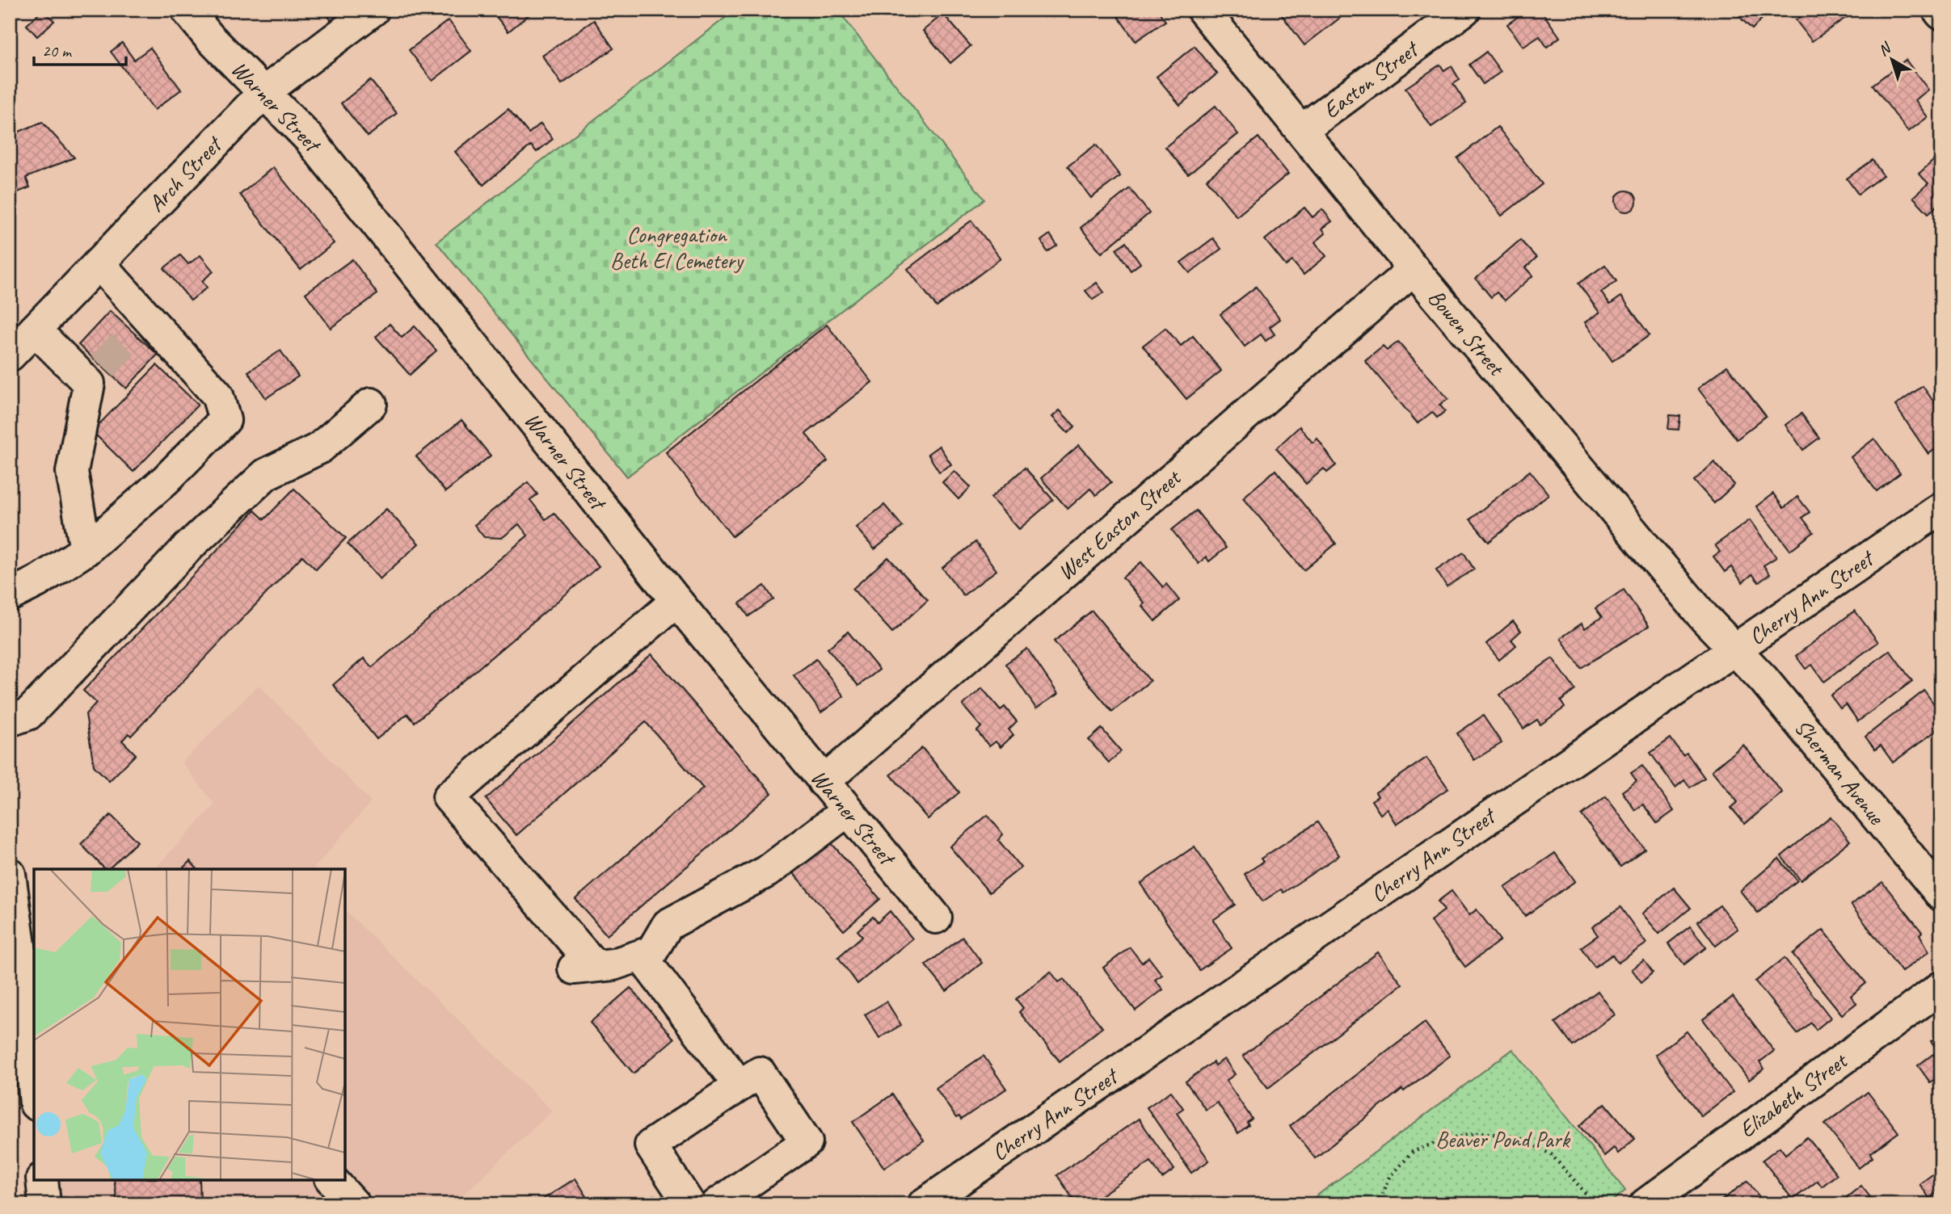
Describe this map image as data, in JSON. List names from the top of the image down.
{
  "streets": {
    "street": [
      "Easton Street",
      "Warner Street",
      "Arch Street",
      "Bowen Street",
      "West Easton Street",
      "Cherry Ann Street",
      "Sherman Avenue",
      "Elizabeth Street"
    ]
  },
  "crossings": [
    ["Easton Street", "Bowen Street"],
    ["Warner Street", "Arch Street"],
    ["Warner Street", "West Easton Street"],
    ["Bowen Street", "West Easton Street"],
    ["Bowen Street", "Cherry Ann Street"],
    ["Bowen Street", "Sherman Avenue"],
    ["Cherry Ann Street", "Sherman Avenue"]
  ],
  "parks": ["Congregation Beth El Cemetery", "Beaver Pond Park"],
  "scale_bar": "20 m",
  "north": "top left"
}
